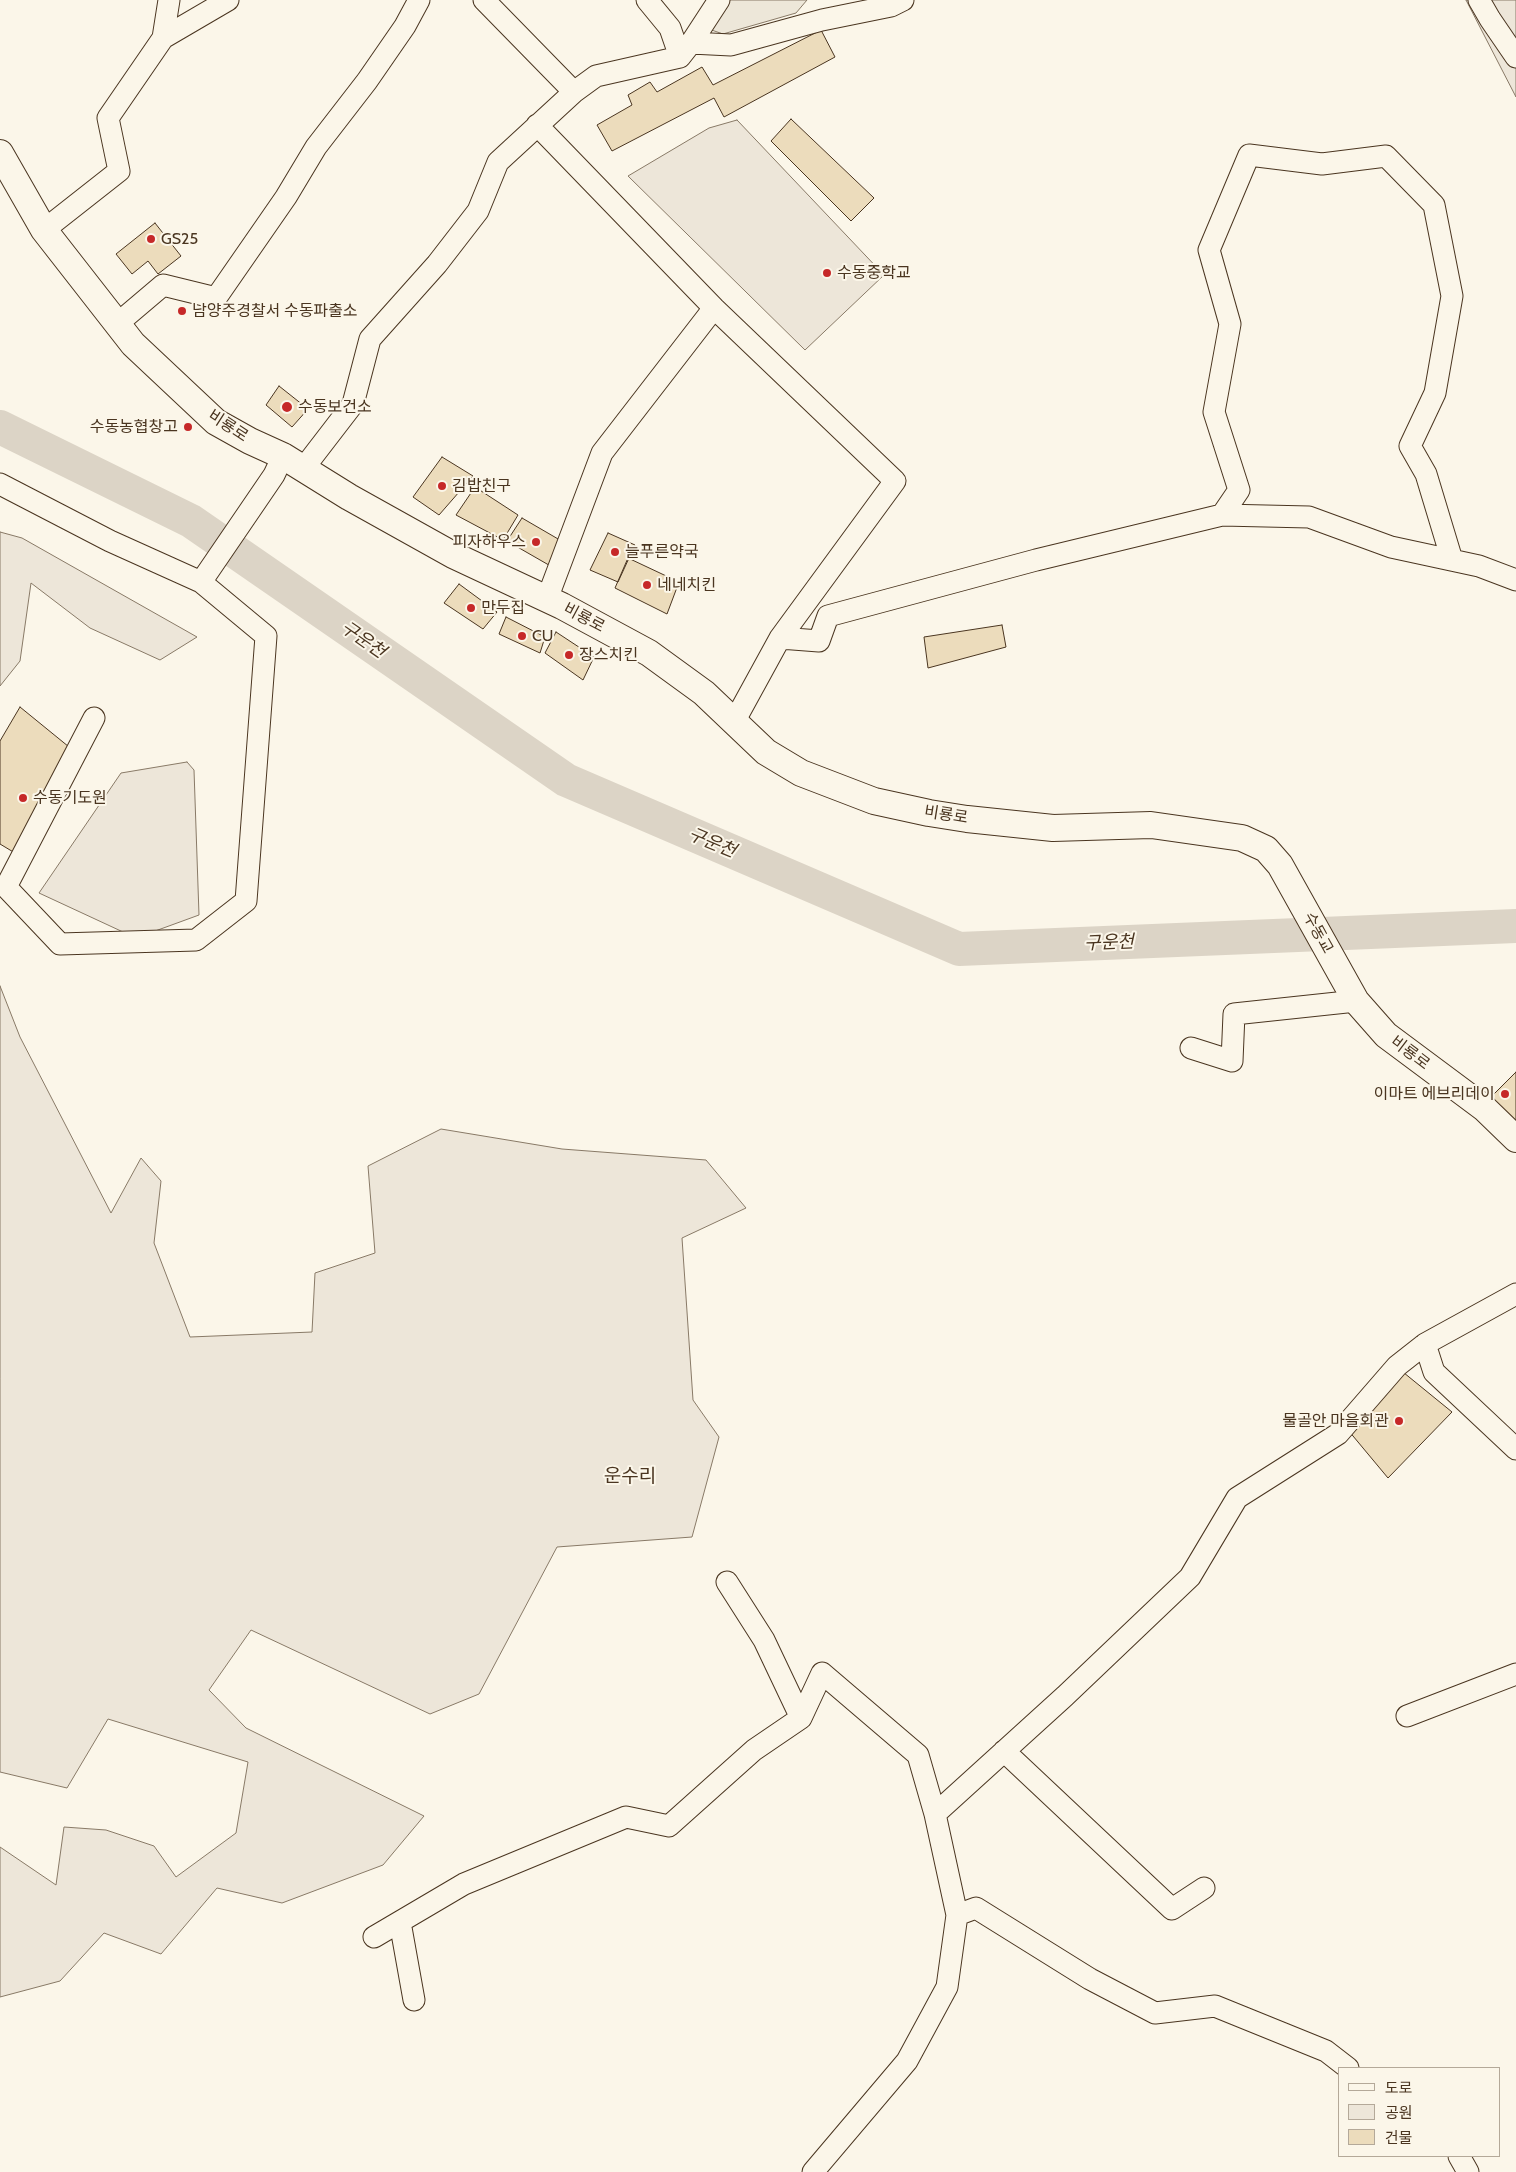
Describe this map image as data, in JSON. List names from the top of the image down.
{
  "streets": {
    "main road": ["비룡로", "수동교"]
  },
  "crossings": [
    ["비룡로", "수동교"]
  ],
  "districts": ["운수리"],
  "water": ["구운천"],
  "places": [
    "GS25",
    "수동중학교",
    "남양주경찰서 수동파출소",
    "수동보건소",
    "수동농협창고",
    "김밥친구",
    "피자하우스",
    "늘푸른약국",
    "네네치킨",
    "만두집",
    "CU",
    "장스치킨",
    "수동기도원",
    "이마트 에브리데이",
    "물골안 마을회관"
  ],
  "legend": ["도로", "공원", "건물"]
}
